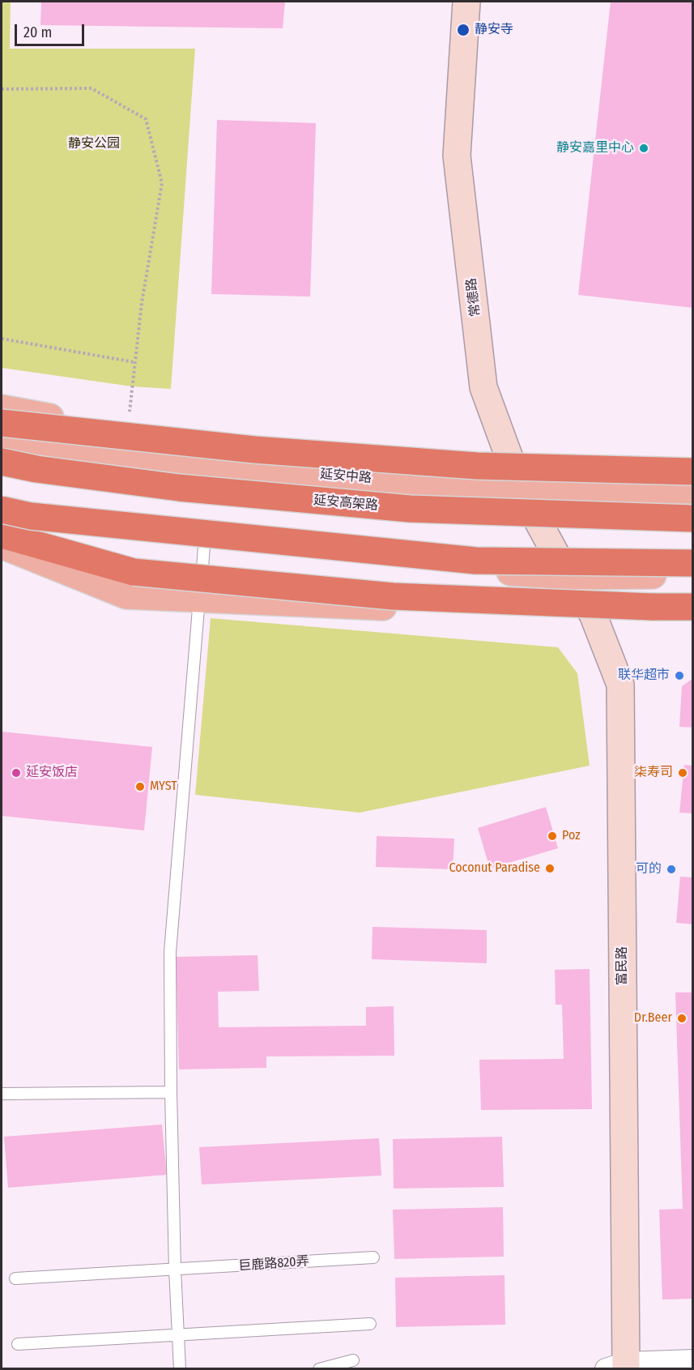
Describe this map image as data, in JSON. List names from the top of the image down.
{
  "streets": {
    "highway": ["延安高架路"],
    "main road": ["延安中路"],
    "street": ["常德路", "富民路"],
    "lane": ["巨鹿路820弄"]
  },
  "crossings": [
    ["常德路", "延安中路"],
    ["常德路", "富民路"]
  ],
  "parks": ["静安公园"],
  "places": [
    "静安寺",
    "静安嘉里中心",
    "联华超市",
    "延安饭店",
    "柒寿司",
    "MYST",
    "Poz",
    "Coconut Paradise",
    "可的",
    "Dr.Beer"
  ],
  "scale_bar": "20 m"
}
